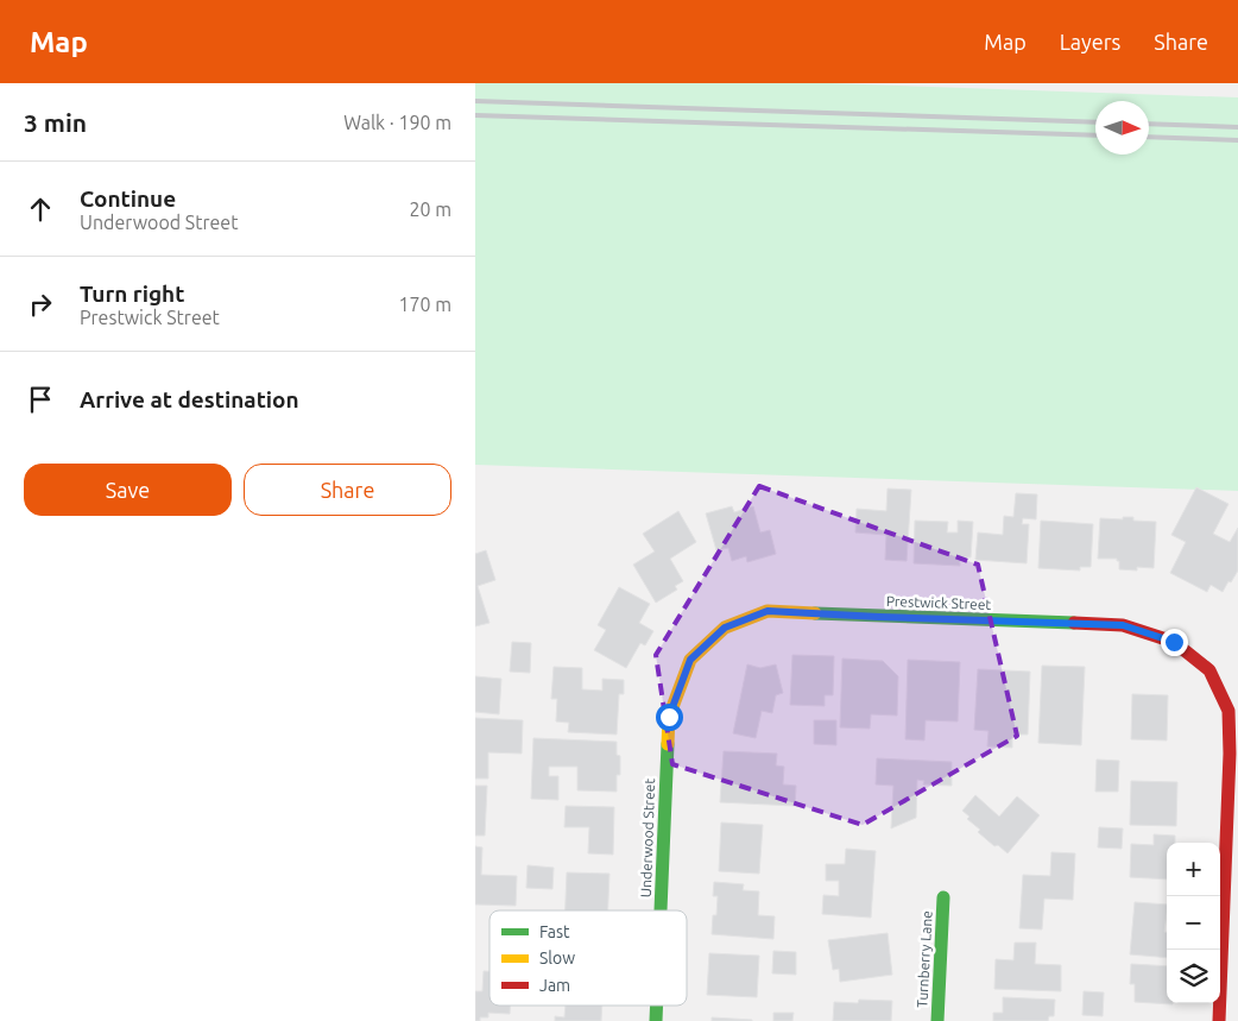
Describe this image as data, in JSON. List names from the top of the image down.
{
  "streets": {
    "street": ["Prestwick Street", "Underwood Street", "Turnberry Lane"]
  },
  "crossings": [
    ["Prestwick Street", "Underwood Street"]
  ],
  "legend": ["Fast", "Slow", "Jam"],
  "north": "right",
  "page": {
    "header": "Map",
    "nav": ["Map", "Layers", "Share"],
    "heading": ["3 min", "Walk · 190 m"],
    "list": [
      ["Continue", "Underwood Street", "20 m"],
      ["Turn right", "Prestwick Street", "170 m"],
      "Arrive at destination"
    ],
    "buttons": ["Save", "Share"],
    "map_buttons": ["+", "−"]
  }
}
